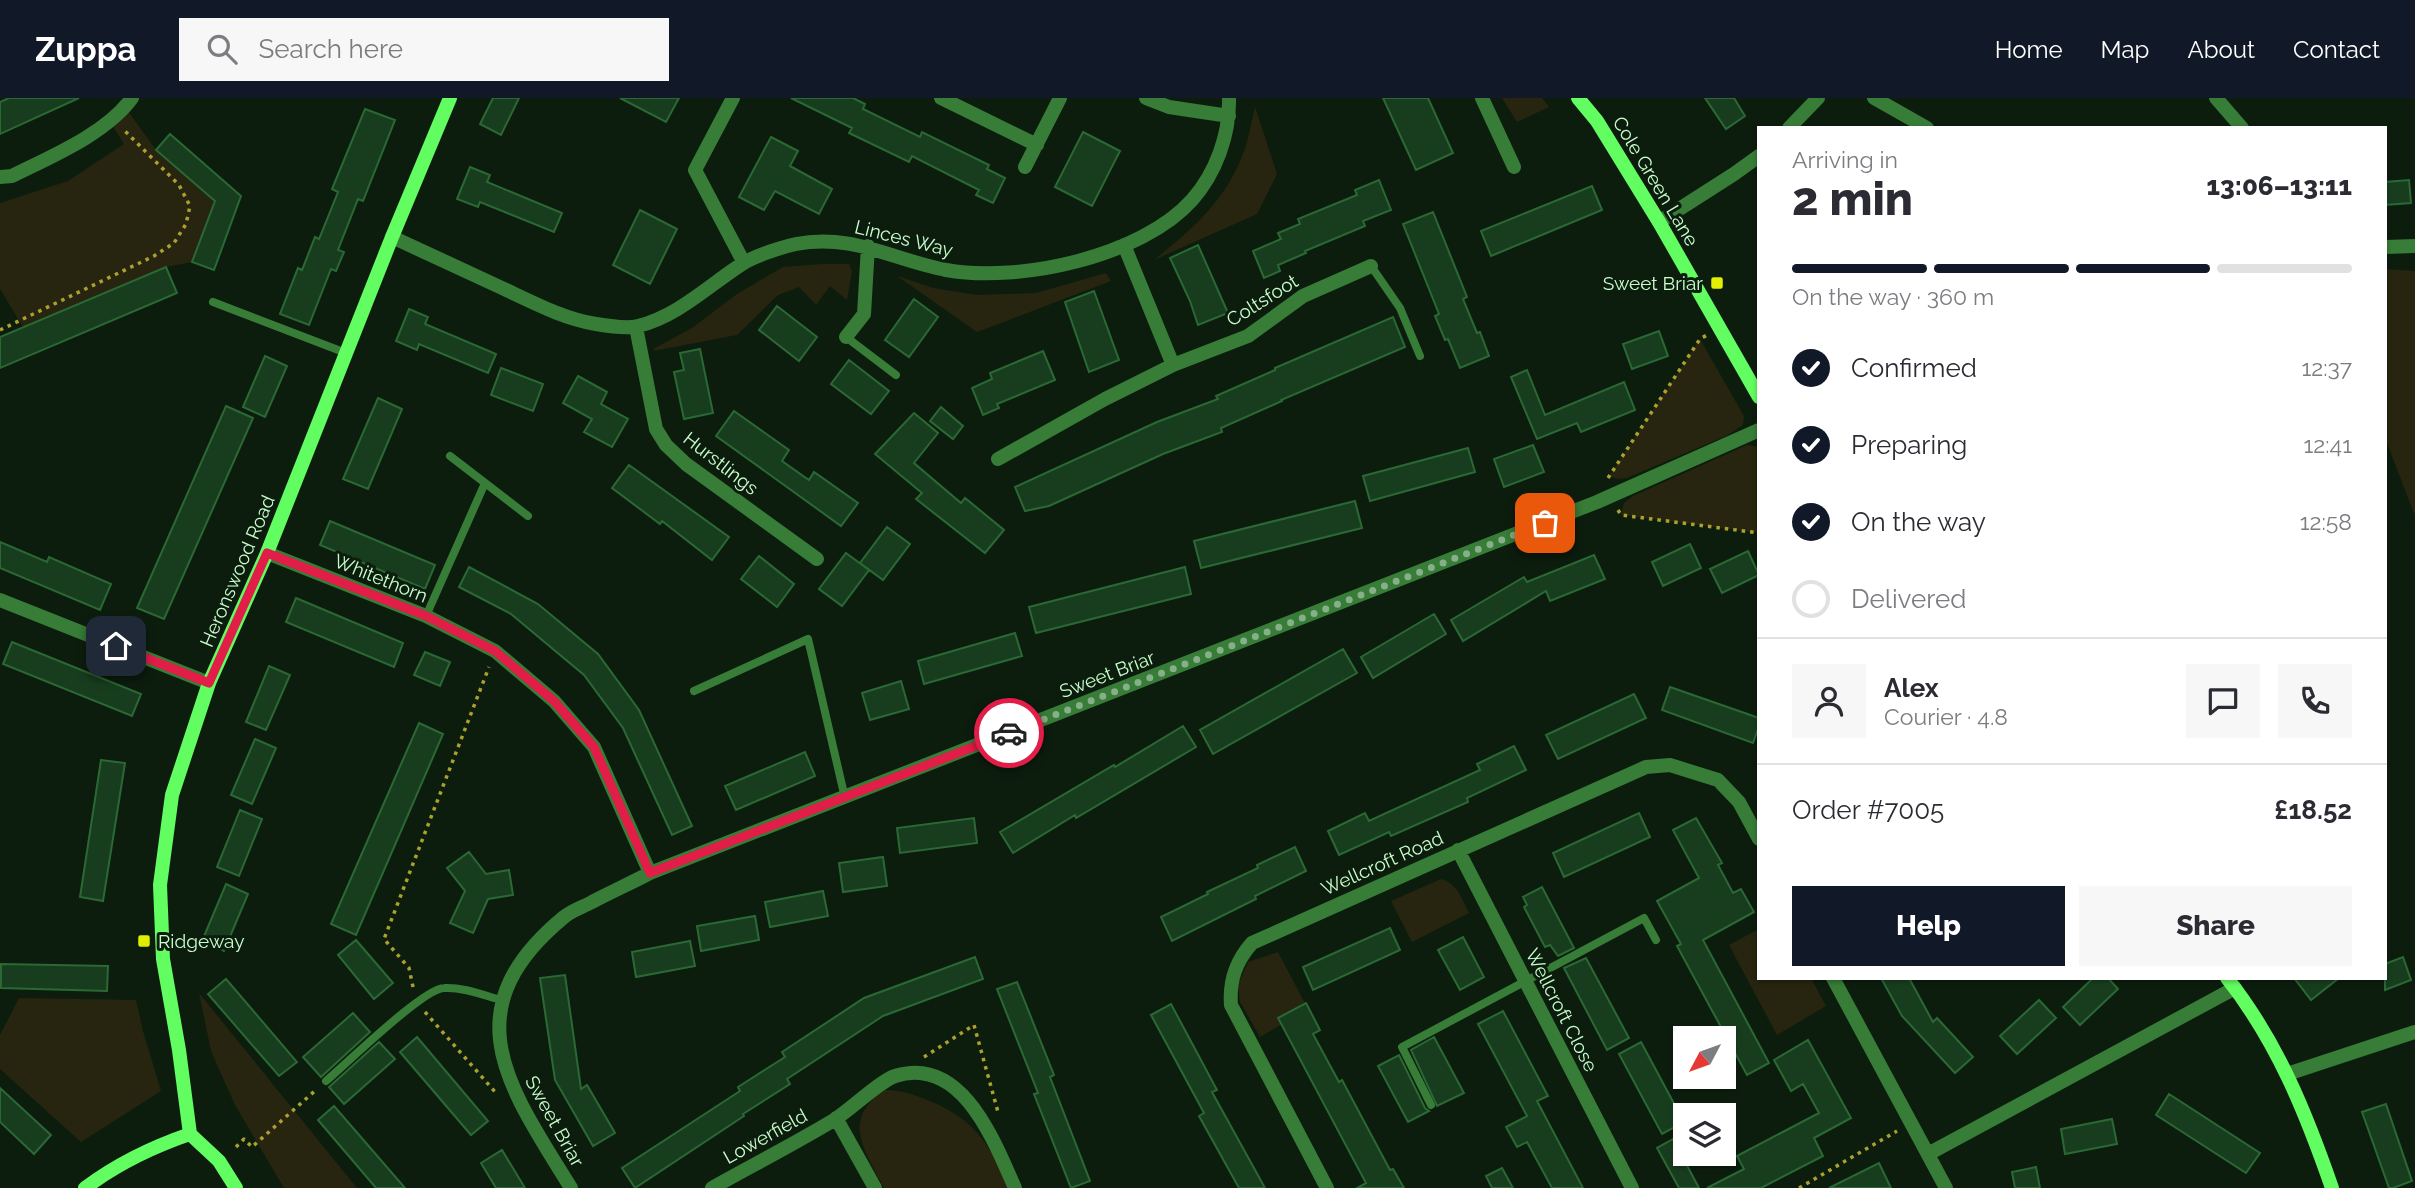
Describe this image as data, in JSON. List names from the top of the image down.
{
  "streets": {
    "street": [
      "Cole Green Lane",
      "Linces Way",
      "Coltsfoot",
      "Hurstlings",
      "Heronswood Road",
      "Whitethorn",
      "Sweet Briar",
      "Wellcroft Road",
      "Wellcroft Close",
      "Lowerfield"
    ]
  },
  "crossings": [
    ["Linces Way", "Hurstlings"],
    ["Linces Way", "Heronswood Road"],
    ["Heronswood Road", "Whitethorn"],
    ["Whitethorn", "Sweet Briar"],
    ["Wellcroft Road", "Wellcroft Close"]
  ],
  "places": {
    "transit": ["Sweet Briar", "Ridgeway"]
  },
  "north": "bottom left",
  "page": {
    "header": "Zuppa",
    "search": "Search here",
    "nav": [
      "Home",
      "Map",
      "About",
      "Contact"
    ],
    "heading": ["2 min", "Arriving in", "13:06–13:11"],
    "panel": [
      "Alex",
      "Courier · 4.8",
      "Order #7005",
      "£18.52"
    ],
    "bar": "On the way · 360 m",
    "list": [
      ["Confirmed", "12:37"],
      ["Preparing", "12:41"],
      ["On the way", "12:58"],
      "Delivered"
    ],
    "buttons": ["Help", "Share"]
  }
}
